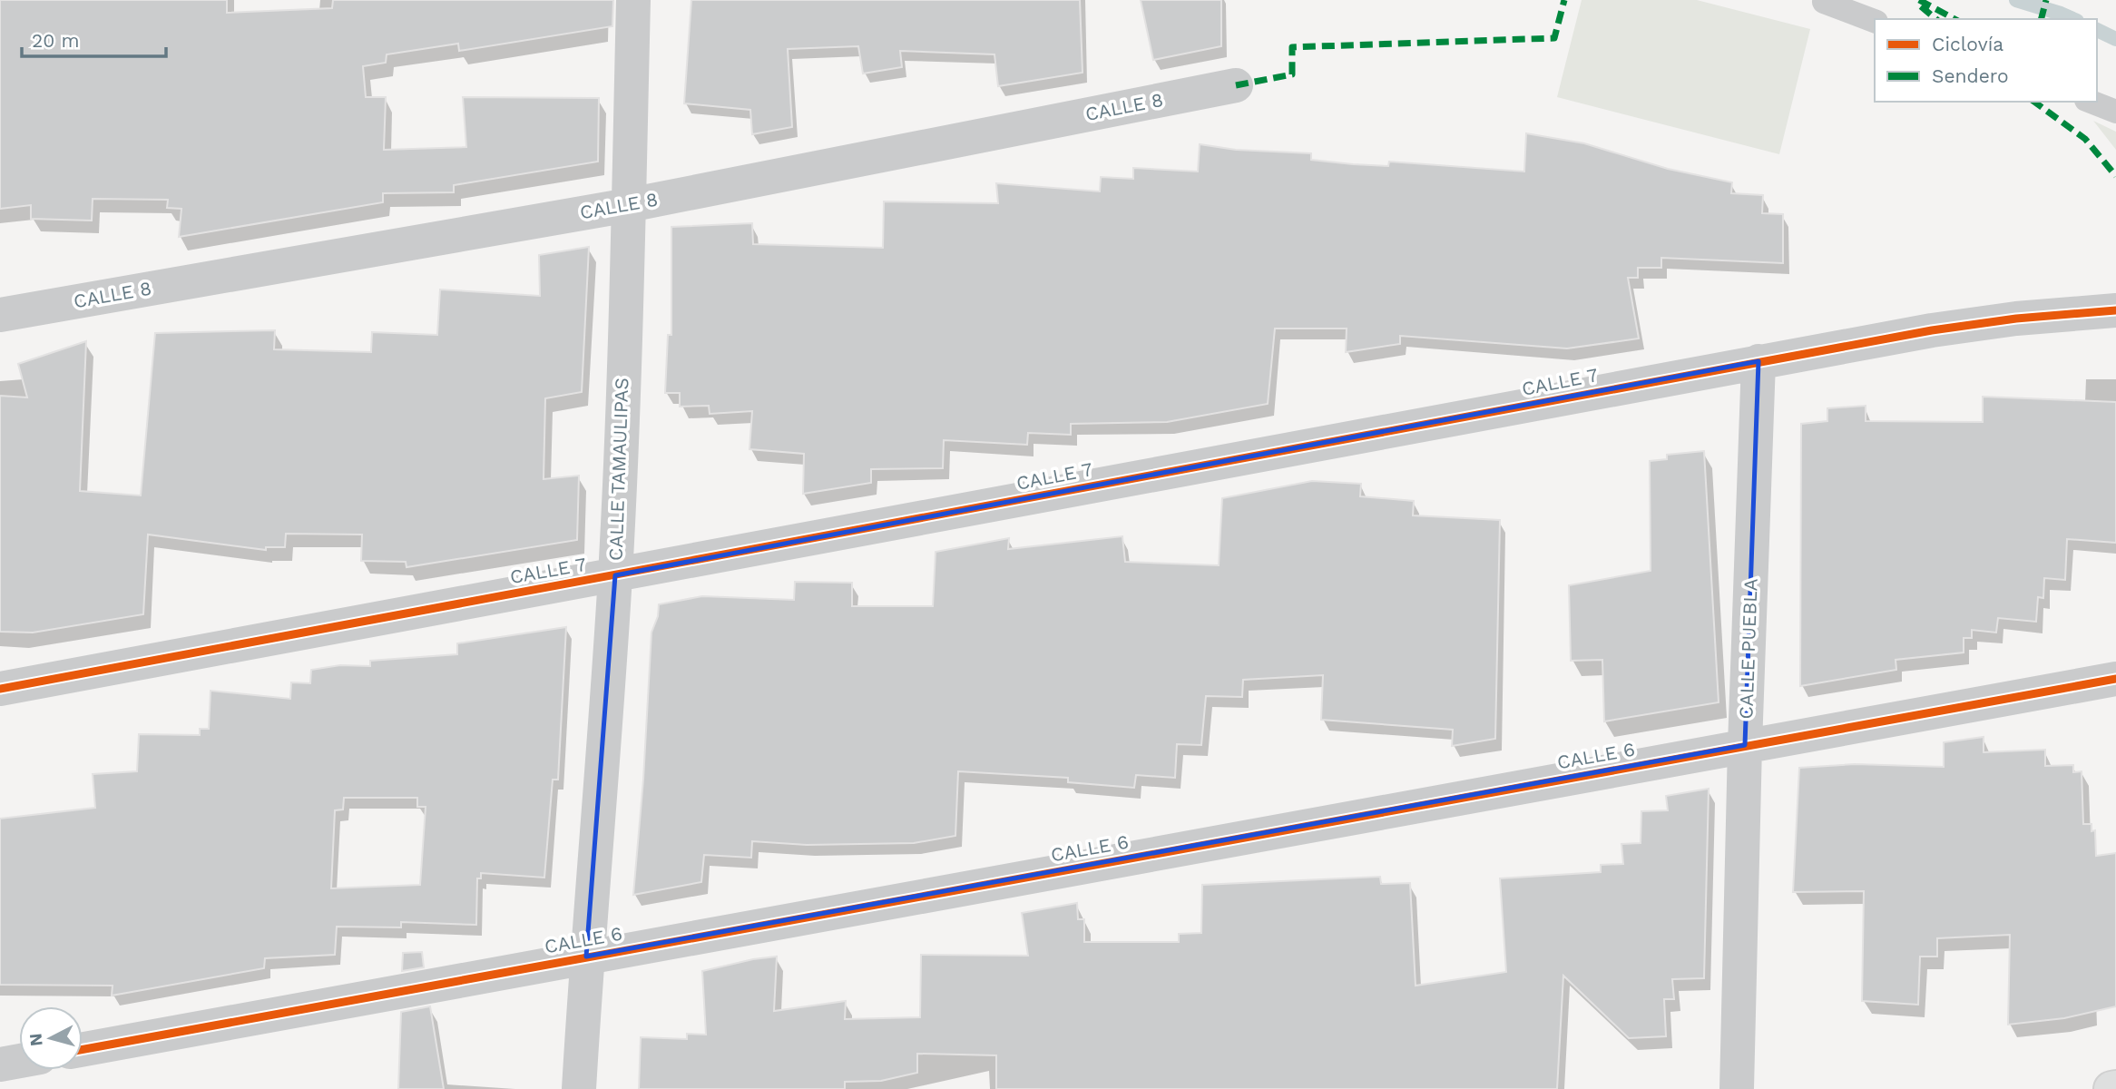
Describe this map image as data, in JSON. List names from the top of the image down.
{
  "streets": {
    "street": [
      "CALLE 8",
      "CALLE 7",
      "CALLE TAMAULIPAS",
      "CALLE PUEBLA",
      "CALLE 6"
    ]
  },
  "crossings": [
    ["CALLE 8", "CALLE TAMAULIPAS"],
    ["CALLE 7", "CALLE TAMAULIPAS"],
    ["CALLE 7", "CALLE PUEBLA"],
    ["CALLE TAMAULIPAS", "CALLE 6"],
    ["CALLE PUEBLA", "CALLE 6"]
  ],
  "legend": ["Ciclovía", "Sendero"],
  "scale_bar": "20 m",
  "north": "left"
}
